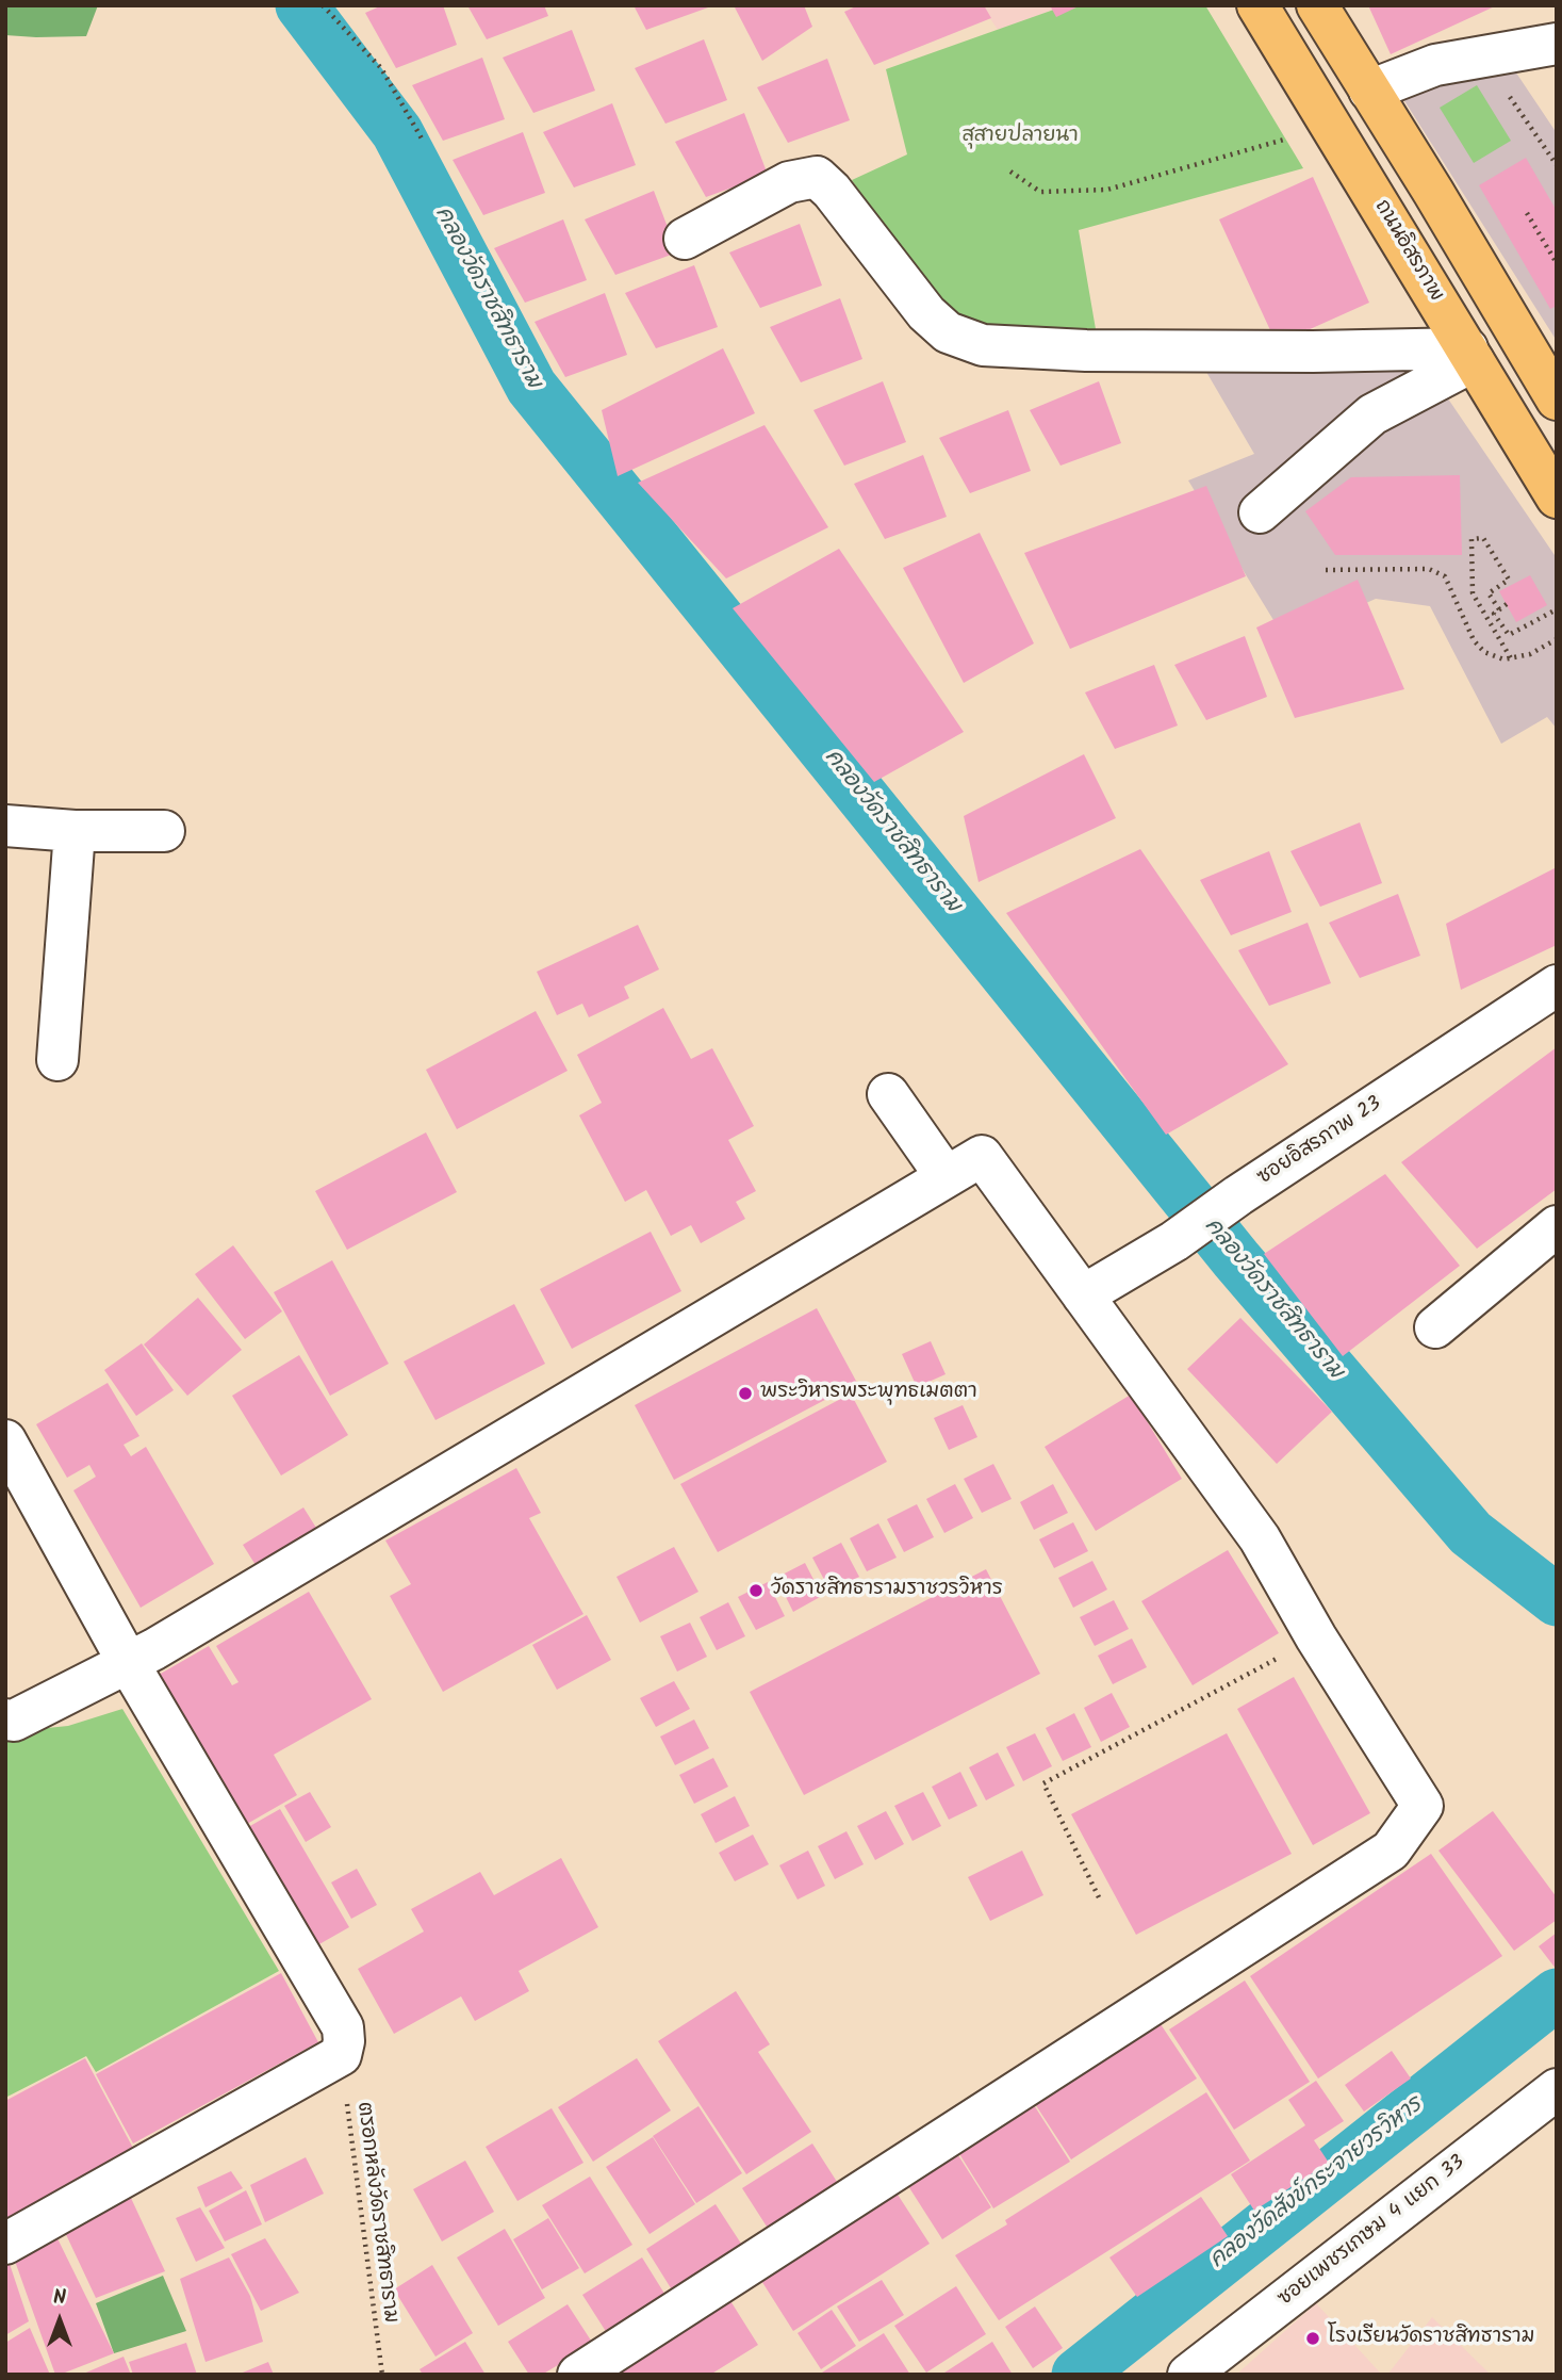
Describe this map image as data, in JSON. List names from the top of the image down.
{
  "streets": {
    "main road": ["ถนนอิสรภาพ"],
    "street": ["ซอยอิสรภาพ 23", "ซอยเพชรเกษม 4 แยก 33"],
    "path": ["ตรอกหลังวัดราชสิทธาราม"]
  },
  "water": ["คลองวัดราชสิทธาราม", "คลองวัดสังข์กระจายวรวิหาร"],
  "parks": ["สุสายปลายนา"],
  "places": ["พระวิหารพระพุทธเมตตา", "วัดราชสิทธารามราชวรวิหาร", "โรงเรียนวัดราชสิทธาราม"],
  "north": "top"
}
